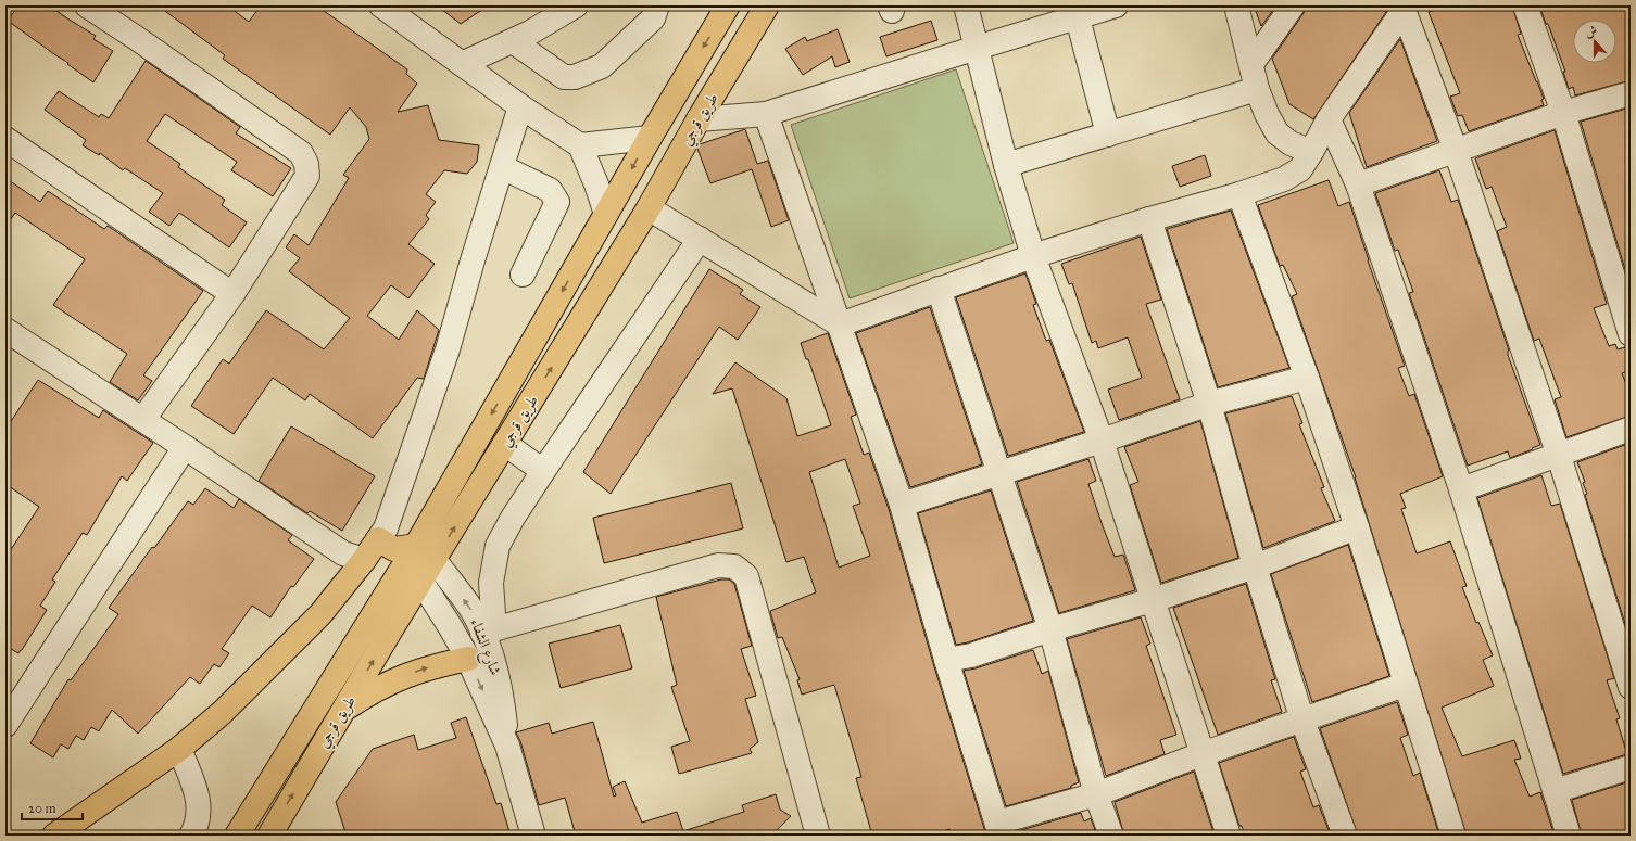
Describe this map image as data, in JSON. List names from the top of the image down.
{
  "streets": {
    "main road": ["طريق قرجي"],
    "street": ["شارع الشفاء"]
  },
  "crossings": [
    ["طريق قرجي", "شارع الشفاء"]
  ],
  "scale_bar": "20 m",
  "north": "top"
}
